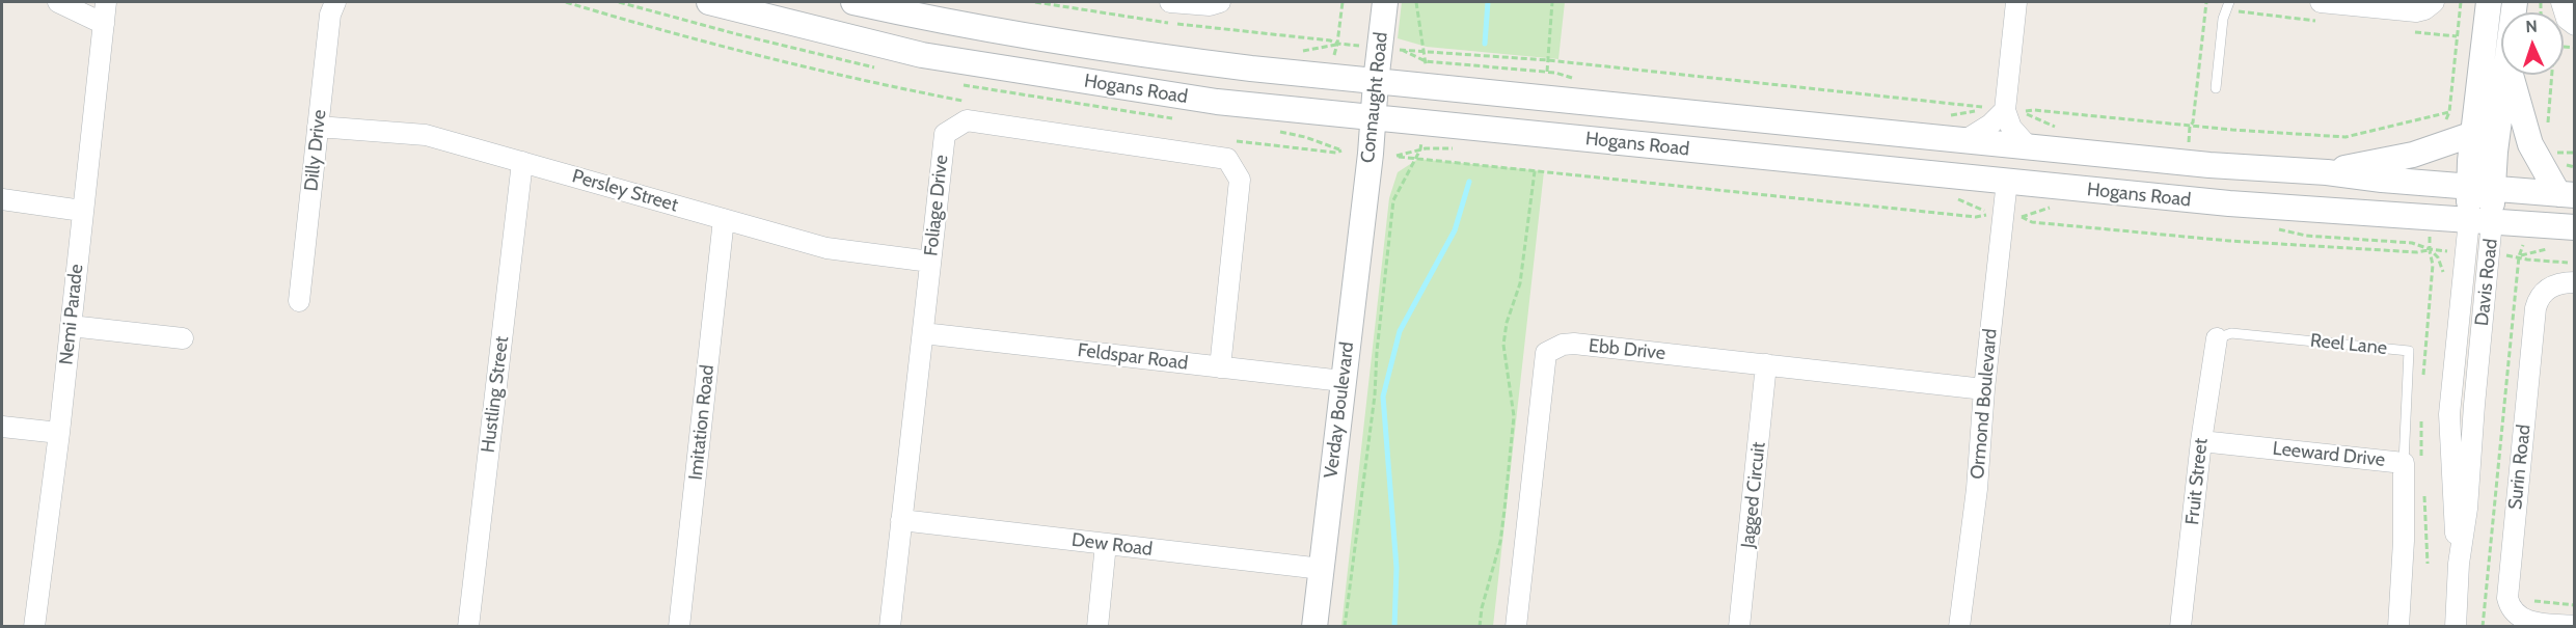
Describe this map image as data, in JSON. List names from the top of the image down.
{
  "streets": {
    "street": [
      "Hogans Road",
      "Connaught Road",
      "Dilly Drive",
      "Persley Street",
      "Foliage Drive",
      "Davis Road",
      "Nemi Parade",
      "Ebb Drive",
      "Feldspar Road",
      "Hustling Street",
      "Ormond Boulevard",
      "Verday Boulevard",
      "Imitation Road",
      "Leeward Drive",
      "Surin Road",
      "Fruit Street",
      "Jagged Circuit",
      "Dew Road"
    ],
    "lane": ["Reel Lane"]
  },
  "crossings": [
    ["Hogans Road", "Connaught Road"],
    ["Hogans Road", "Davis Road"],
    ["Hogans Road", "Ormond Boulevard"],
    ["Connaught Road", "Verday Boulevard"],
    ["Dilly Drive", "Persley Street"],
    ["Persley Street", "Foliage Drive"],
    ["Persley Street", "Hustling Street"],
    ["Persley Street", "Imitation Road"],
    ["Foliage Drive", "Feldspar Road"],
    ["Foliage Drive", "Dew Road"],
    ["Reel Lane", "Leeward Drive"],
    ["Reel Lane", "Fruit Street"],
    ["Ebb Drive", "Ormond Boulevard"],
    ["Ebb Drive", "Jagged Circuit"],
    ["Feldspar Road", "Verday Boulevard"],
    ["Verday Boulevard", "Dew Road"],
    ["Leeward Drive", "Fruit Street"]
  ],
  "north": "top"
}
